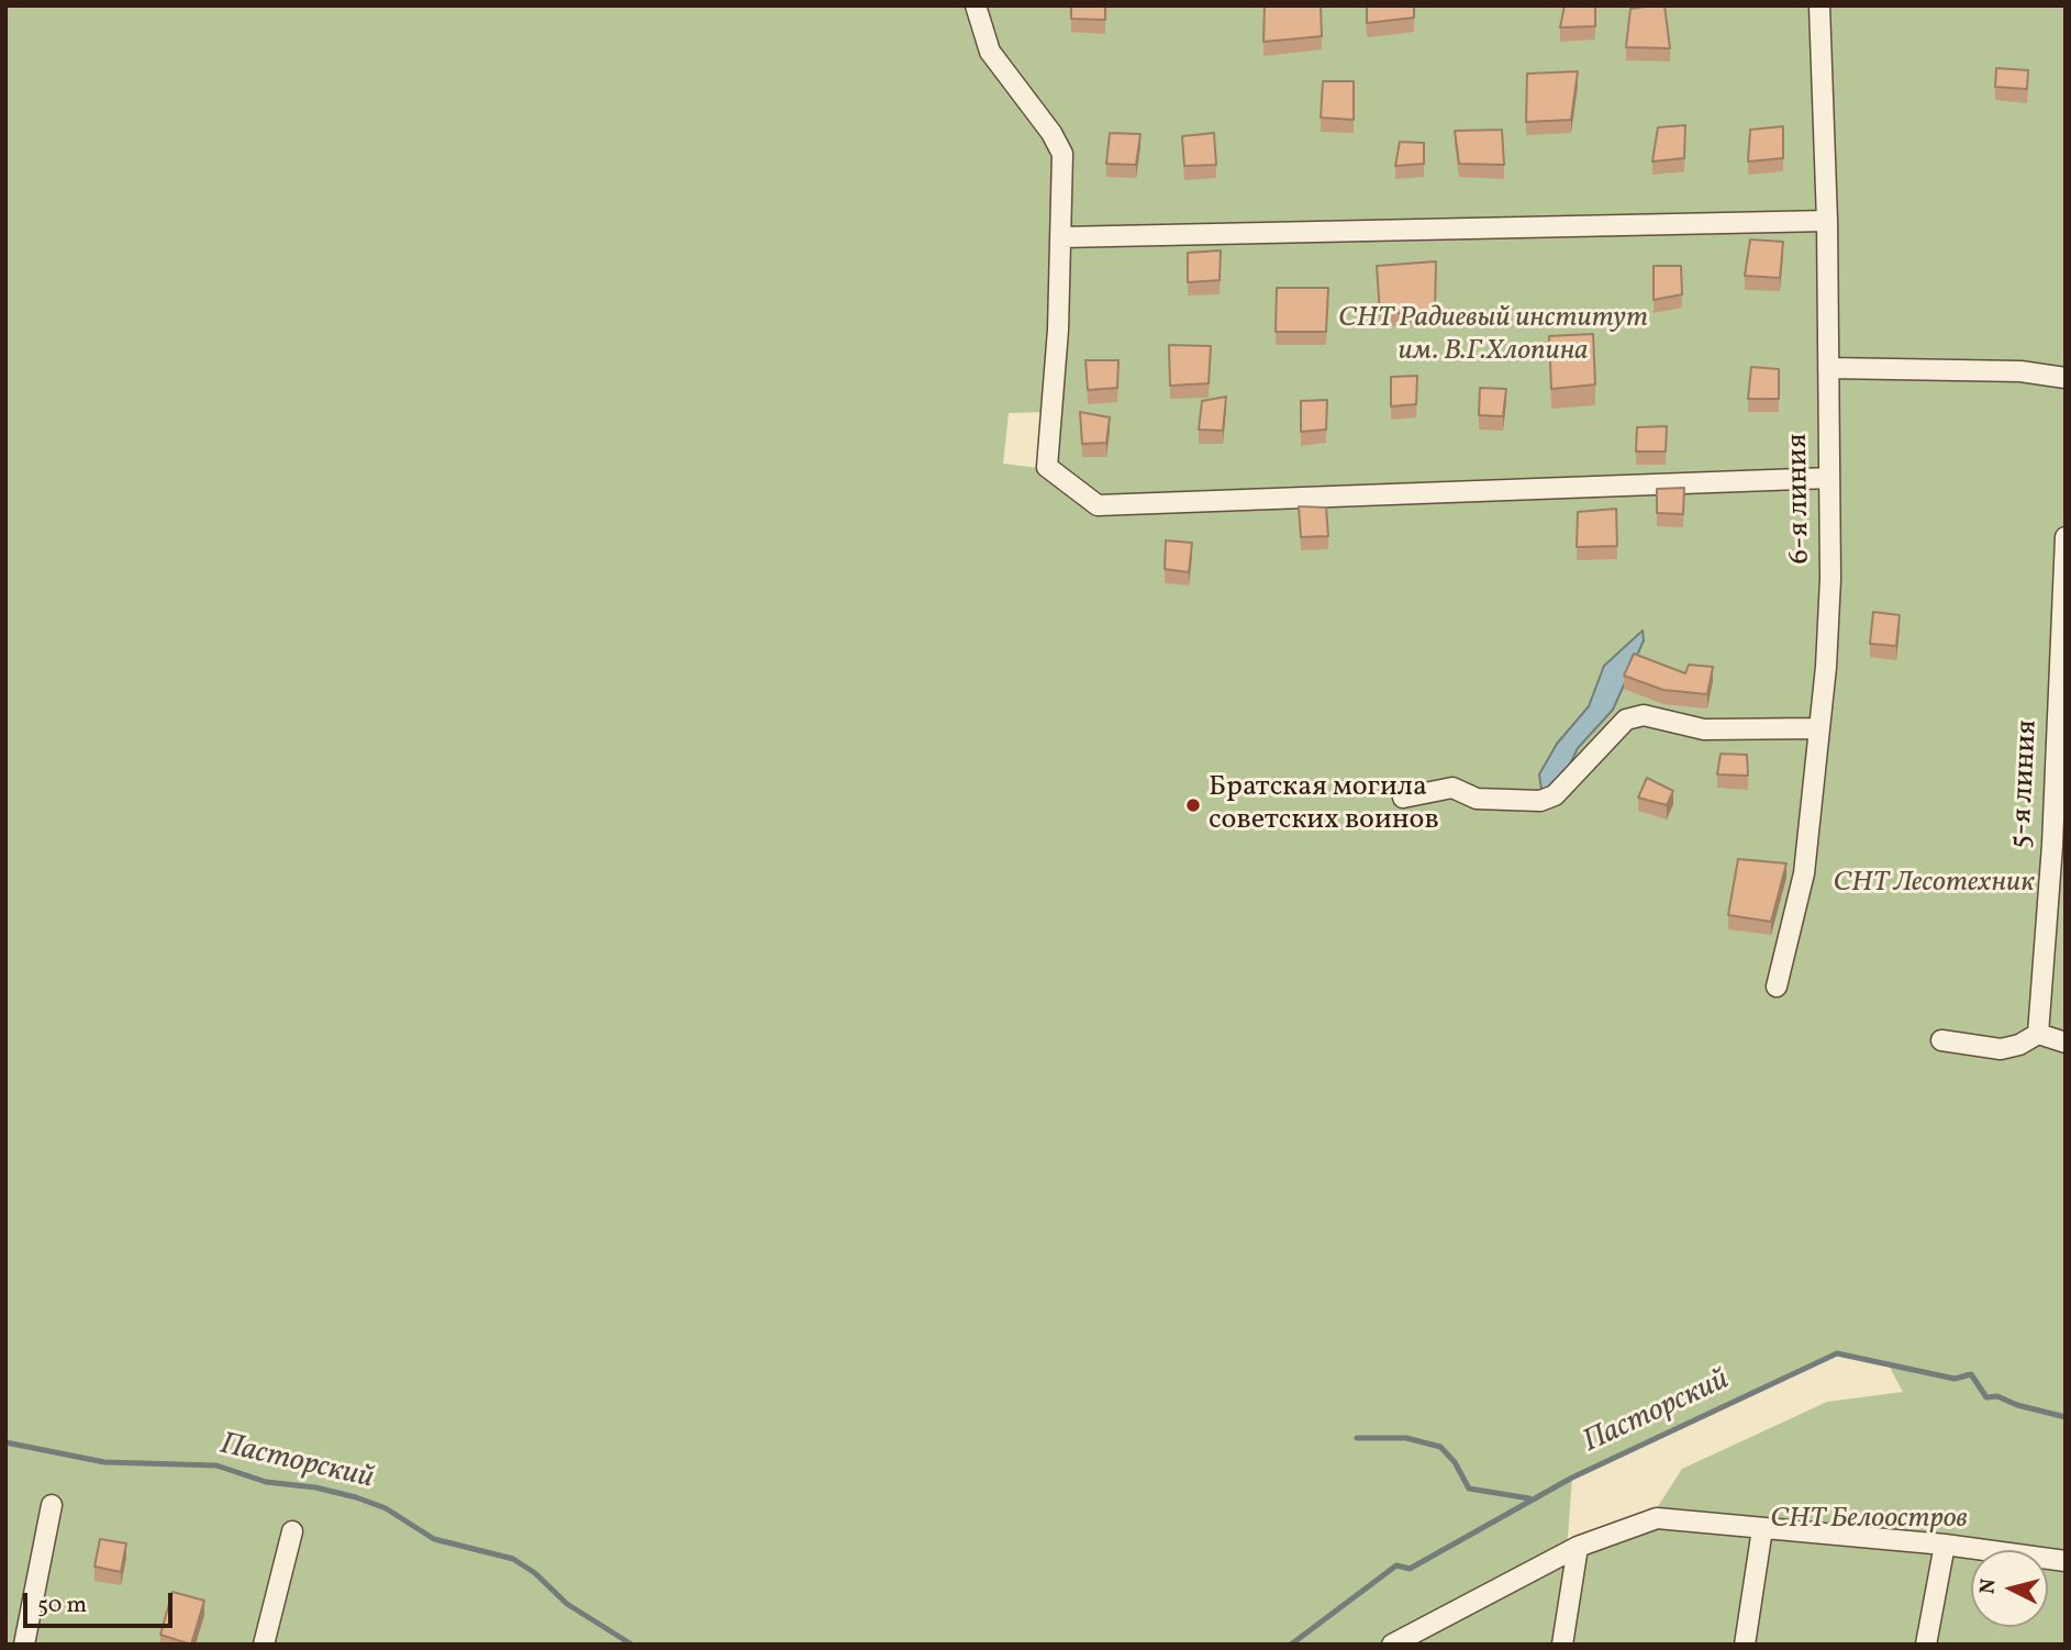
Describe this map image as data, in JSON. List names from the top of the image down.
{
  "streets": {
    "street": ["6-я линия", "5-я линия"]
  },
  "water": ["Пасторский"],
  "parks": ["СНТ Радиевый институт им. В.Г.Хлопина", "СНТ Лесотехник", "СНТ Белоостров"],
  "places": ["Братская могила советских воинов"],
  "scale_bar": "50 m",
  "north": "left"
}
